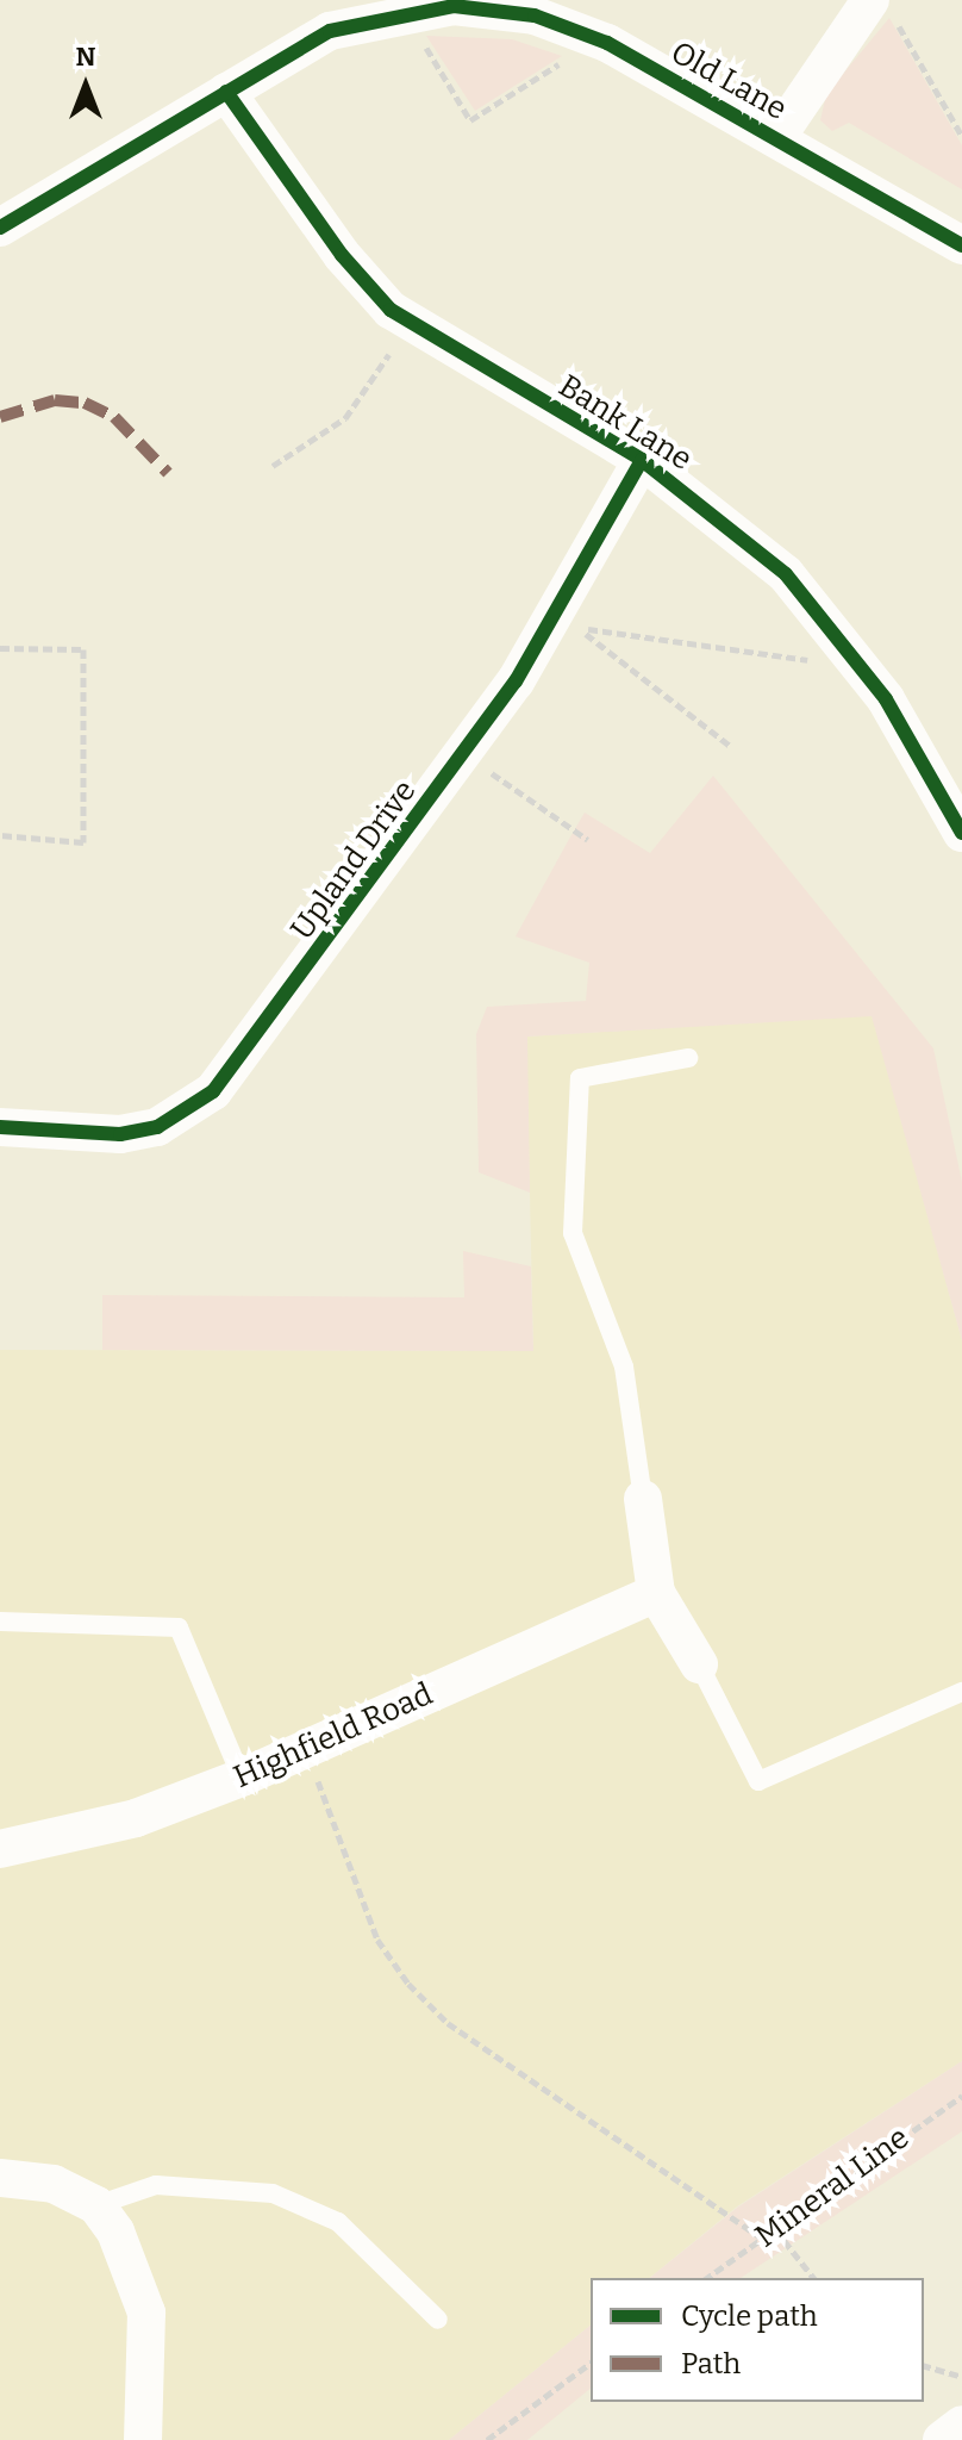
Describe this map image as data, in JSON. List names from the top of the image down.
{
  "streets": {
    "street": [
      "Old Lane",
      "Bank Lane",
      "Upland Drive",
      "Highfield Road"
    ],
    "path": ["Mineral Line"]
  },
  "crossings": [
    ["Old Lane", "Bank Lane"],
    ["Bank Lane", "Upland Drive"]
  ],
  "legend": ["Cycle path", "Path"],
  "north": "top"
}
